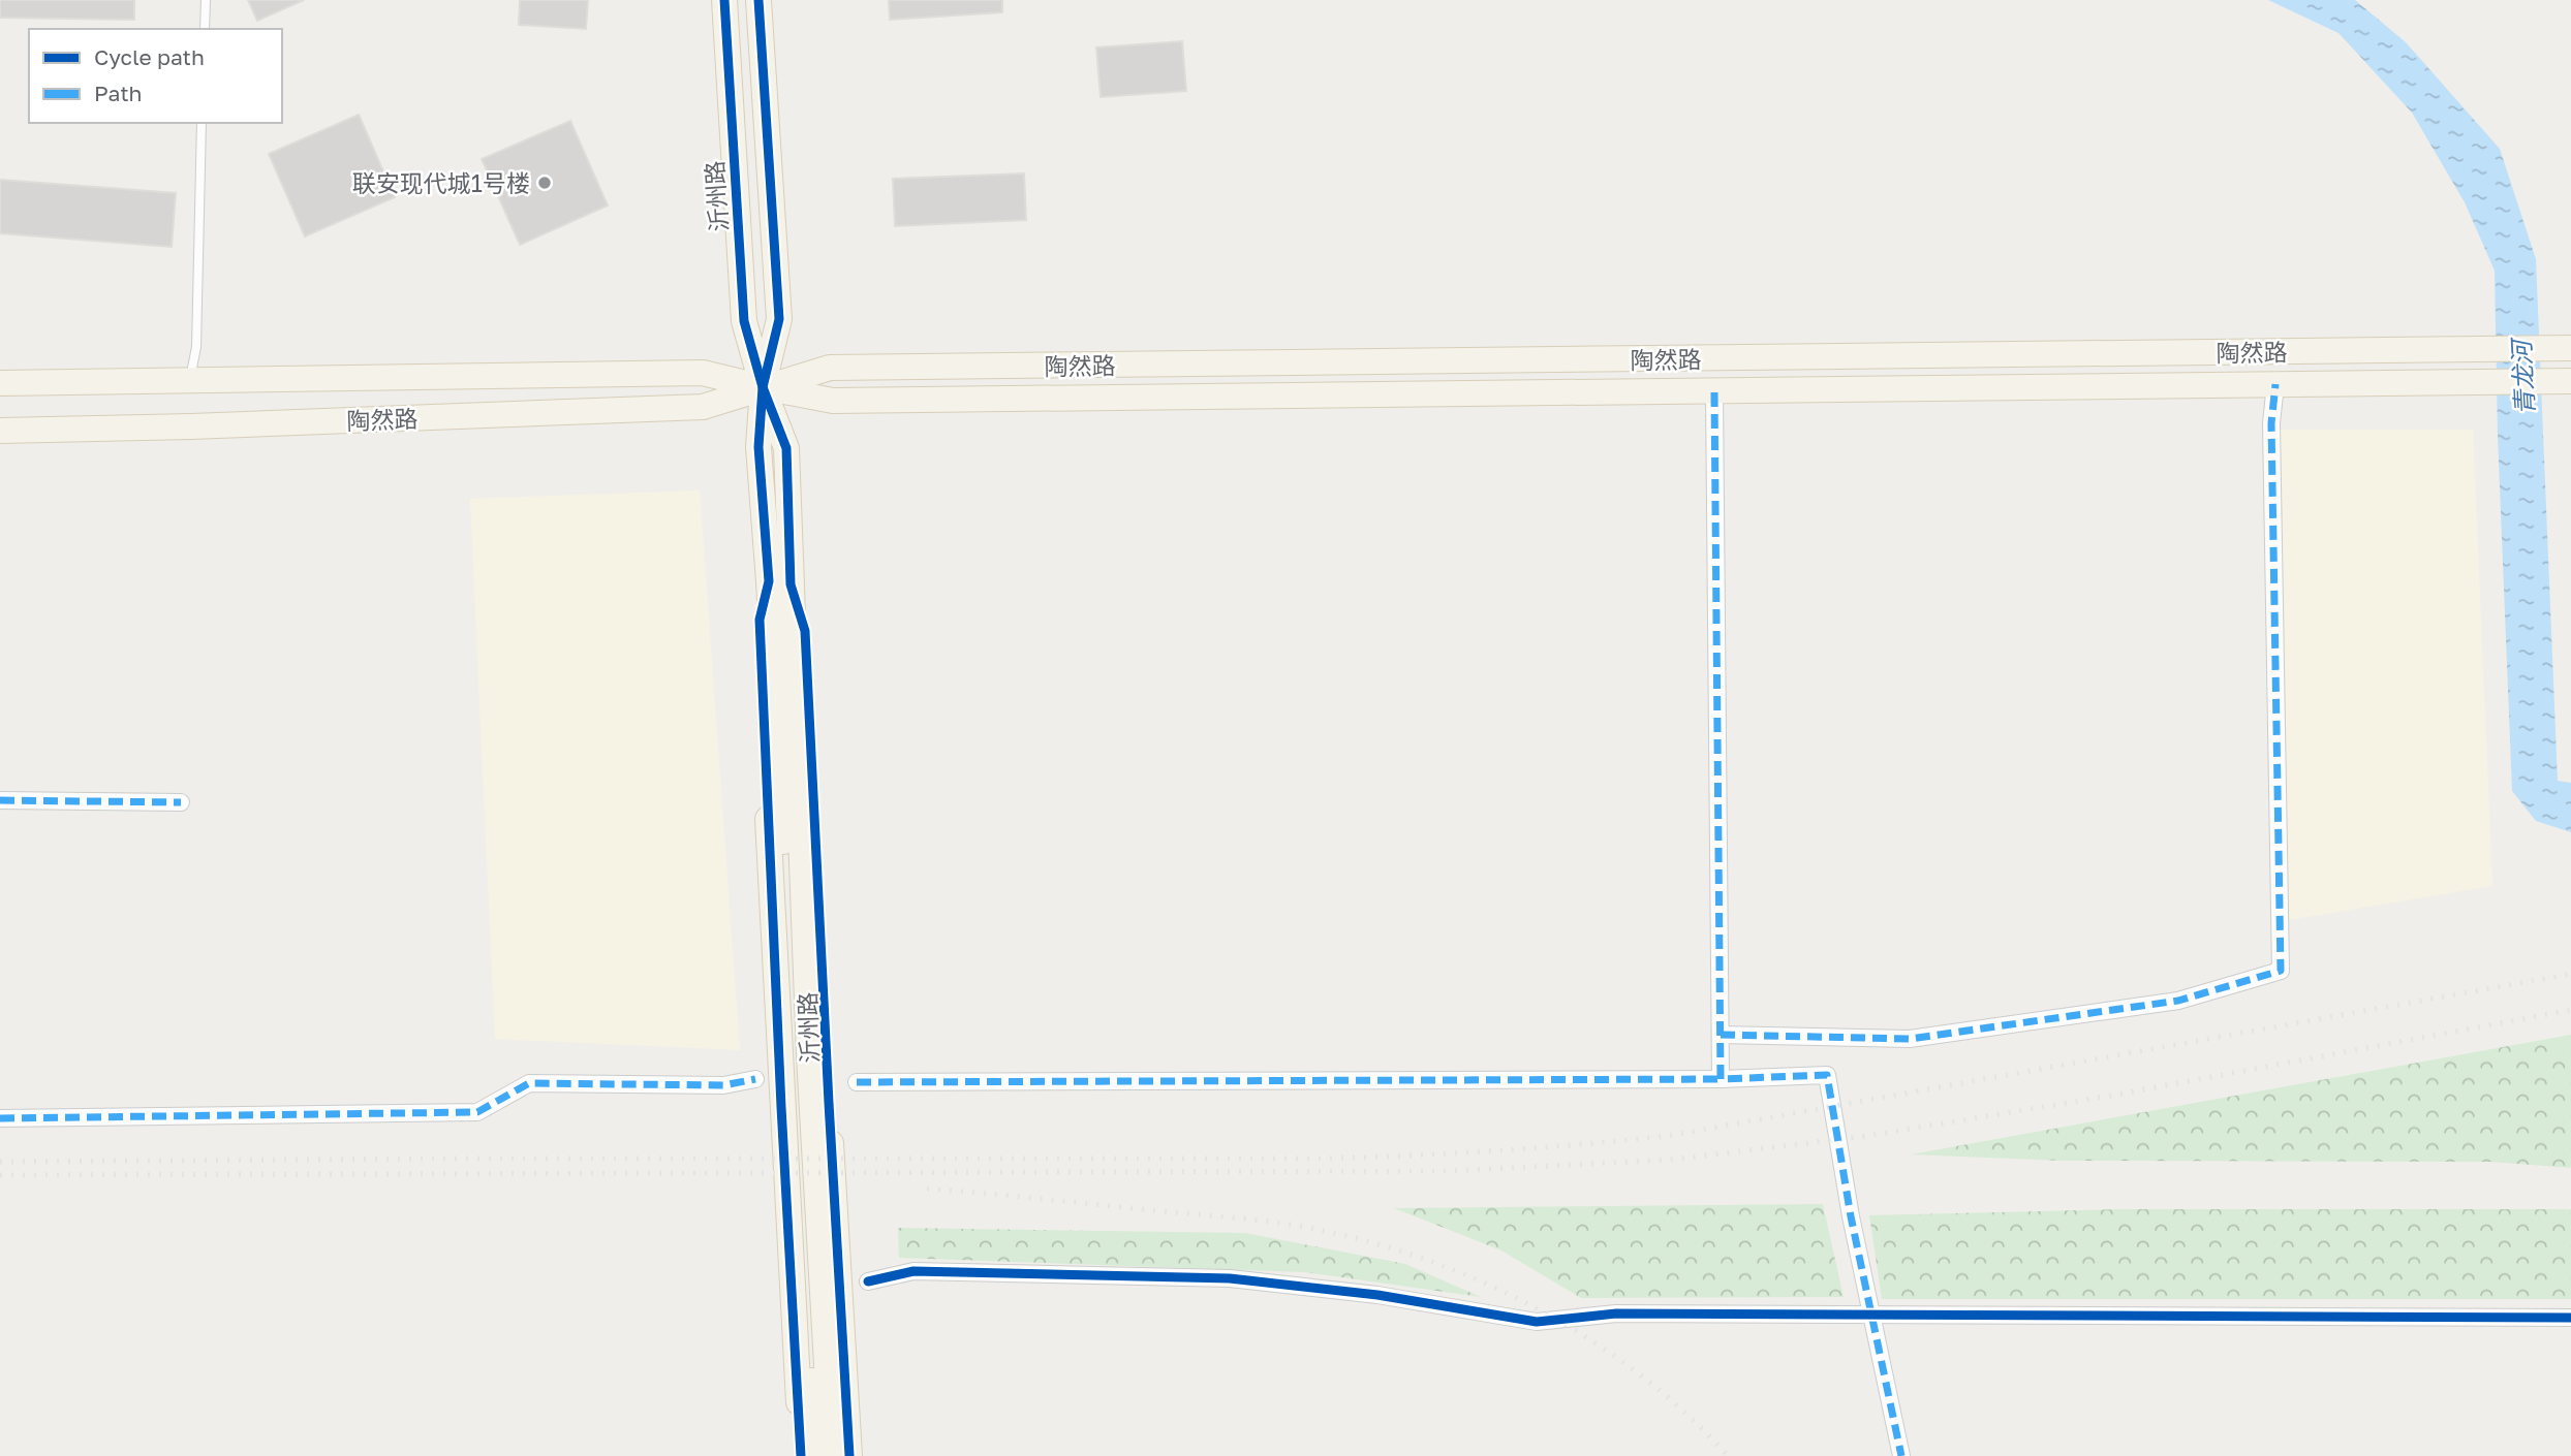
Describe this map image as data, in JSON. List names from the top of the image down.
{
  "streets": {
    "main road": ["沂州路", "陶然路"]
  },
  "crossings": [
    ["沂州路", "陶然路"]
  ],
  "water": ["青龙河"],
  "places": ["联安现代城1号楼"],
  "legend": ["Cycle path", "Path"]
}
